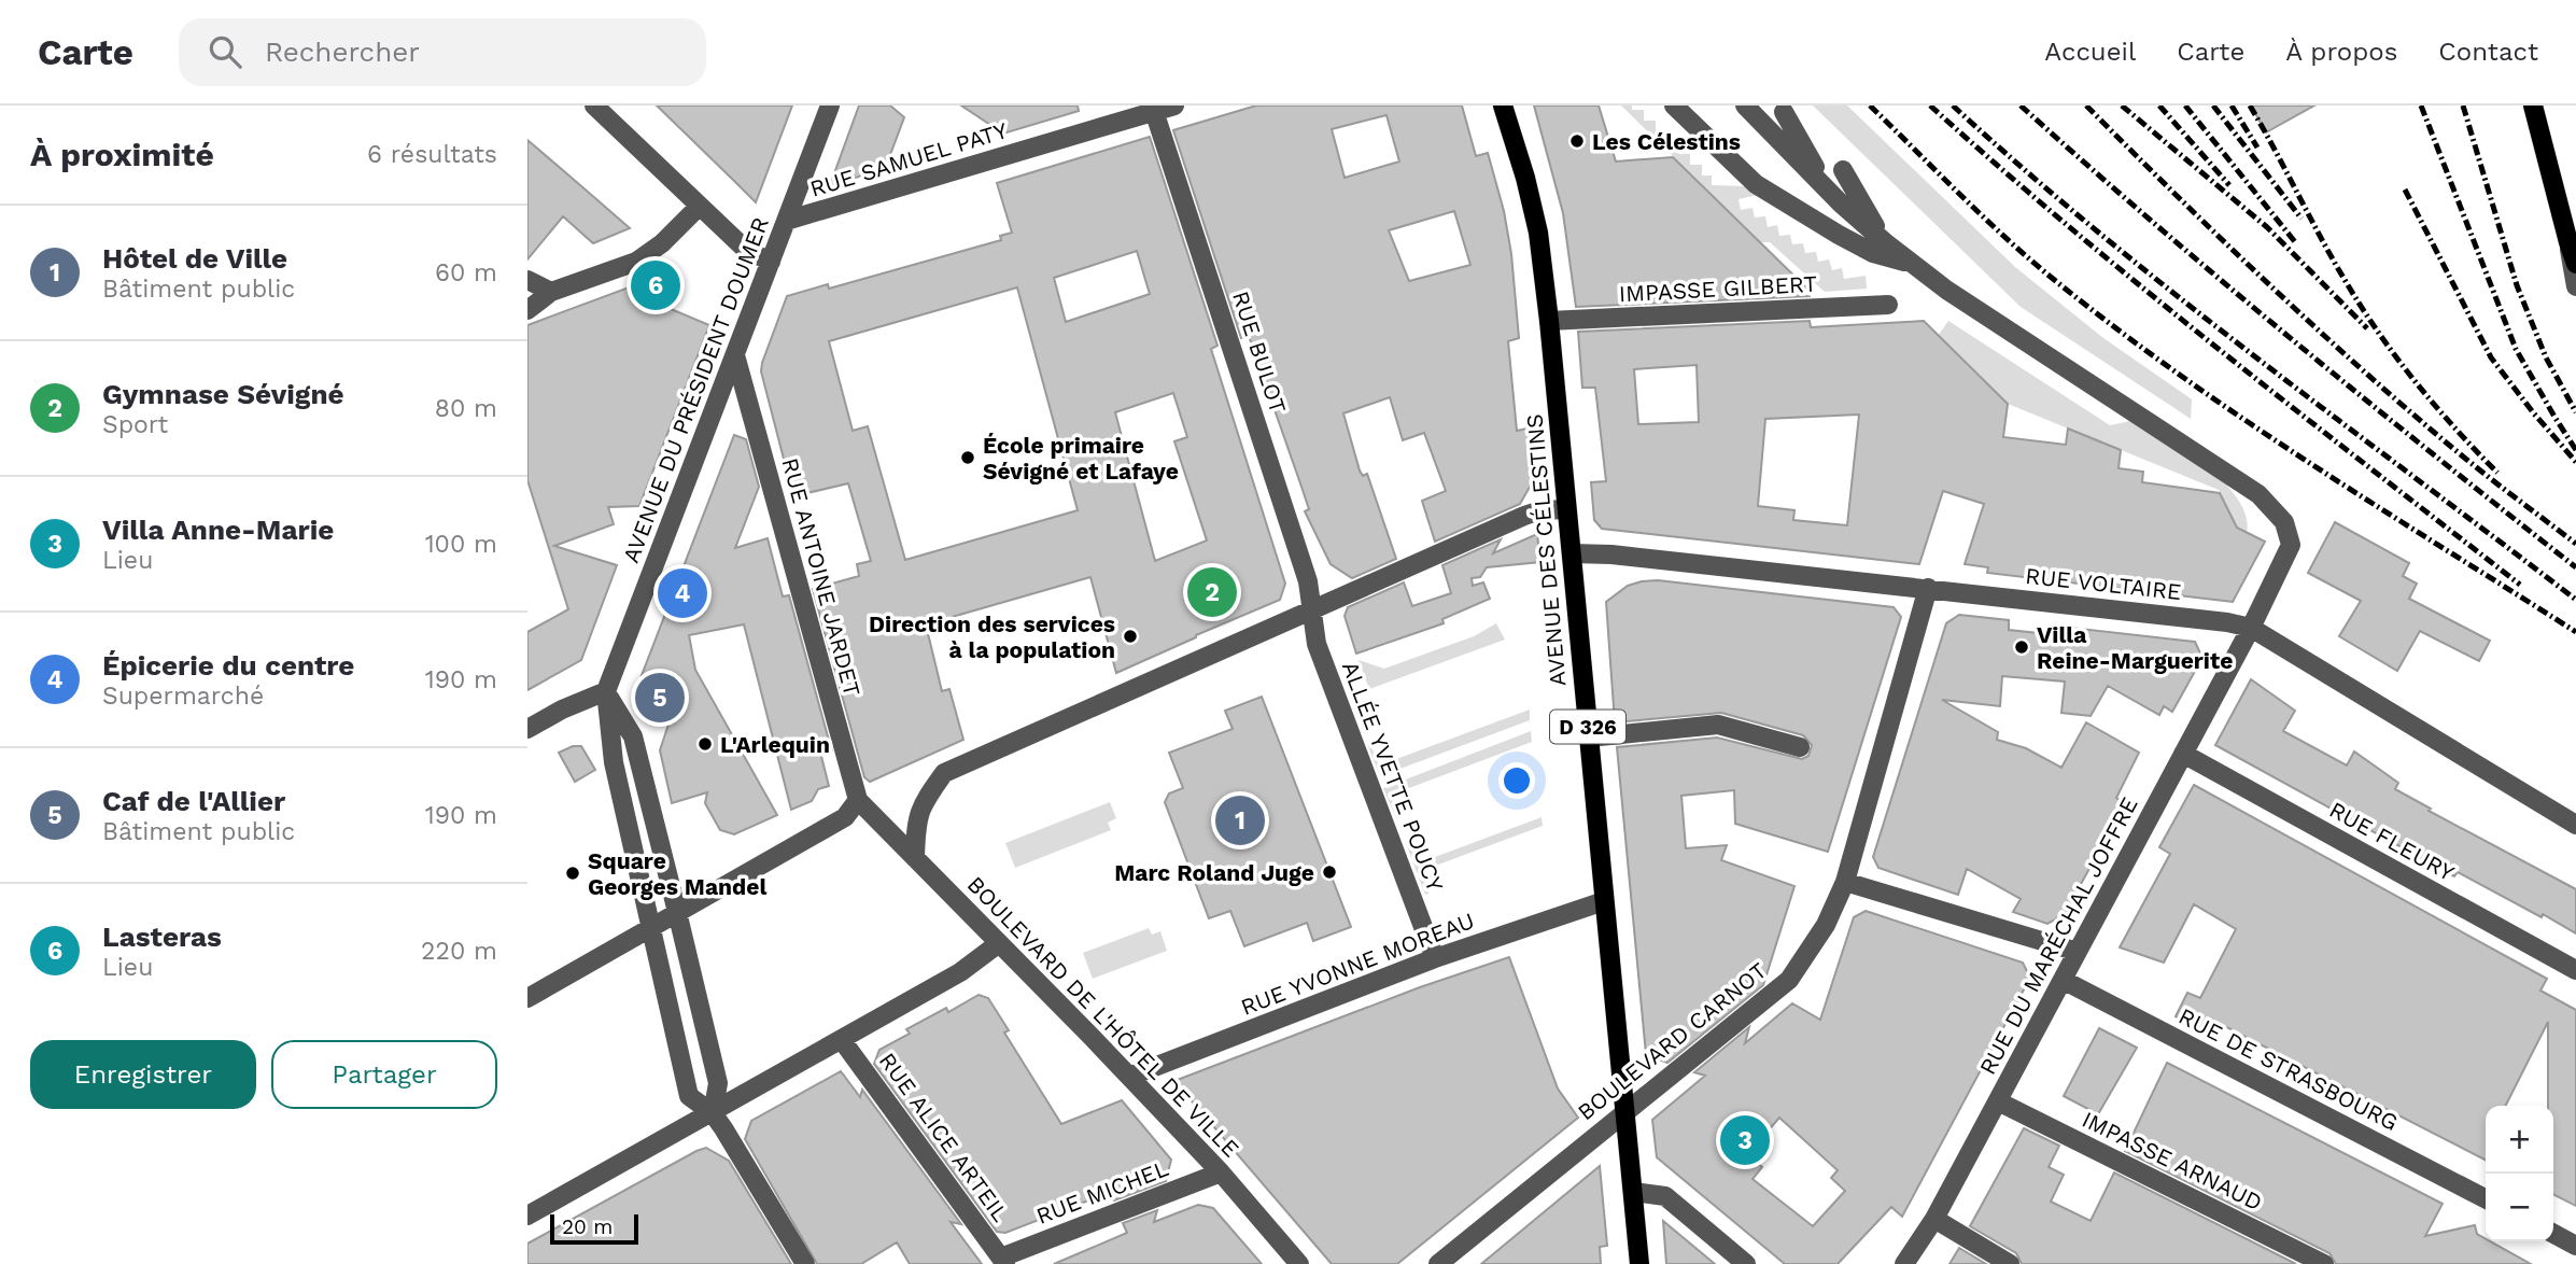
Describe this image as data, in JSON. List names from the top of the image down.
{
  "streets": {
    "main road": ["AVENUE DES CÉLESTINS", "D 326"],
    "street": [
      "RUE SAMUEL PATY",
      "IMPASSE GILBERT",
      "RUE BULOT",
      "AVENUE DU PRÉSIDENT DOUMER",
      "RUE ANTOINE JARDET",
      "RUE VOLTAIRE",
      "ALLÉE YVETTE POUCY",
      "RUE FLEURY",
      "RUE DU MARÉCHAL JOFFRE",
      "RUE YVONNE MOREAU",
      "BOULEVARD DE L'HÔTEL DE VILLE",
      "BOULEVARD CARNOT",
      "RUE DE STRASBOURG",
      "RUE ALICE ARTEIL",
      "IMPASSE ARNAUD",
      "RUE MICHEL"
    ]
  },
  "crossings": [
    ["RUE SAMUEL PATY", "RUE BULOT"],
    ["RUE SAMUEL PATY", "AVENUE DU PRÉSIDENT DOUMER"],
    ["IMPASSE GILBERT", "AVENUE DES CÉLESTINS"],
    ["RUE BULOT", "ALLÉE YVETTE POUCY"],
    ["AVENUE DU PRÉSIDENT DOUMER", "RUE ANTOINE JARDET"],
    ["AVENUE DES CÉLESTINS", "RUE VOLTAIRE"],
    ["AVENUE DES CÉLESTINS", "RUE YVONNE MOREAU"],
    ["AVENUE DES CÉLESTINS", "BOULEVARD CARNOT"],
    ["RUE ANTOINE JARDET", "BOULEVARD DE L'HÔTEL DE VILLE"],
    ["RUE VOLTAIRE", "RUE DU MARÉCHAL JOFFRE"],
    ["RUE VOLTAIRE", "BOULEVARD CARNOT"],
    ["ALLÉE YVETTE POUCY", "RUE YVONNE MOREAU"],
    ["RUE FLEURY", "RUE DU MARÉCHAL JOFFRE"],
    ["RUE DU MARÉCHAL JOFFRE", "RUE DE STRASBOURG"],
    ["RUE DU MARÉCHAL JOFFRE", "IMPASSE ARNAUD"],
    ["RUE YVONNE MOREAU", "BOULEVARD DE L'HÔTEL DE VILLE"],
    ["BOULEVARD DE L'HÔTEL DE VILLE", "RUE MICHEL"],
    ["RUE ALICE ARTEIL", "RUE MICHEL"]
  ],
  "places": [
    "Les Célestins",
    "École primaire Sévigné et Lafaye",
    "Direction des services à la population",
    "Villa Reine-Marguerite",
    "L'Arlequin",
    "Marc Roland Juge",
    "Square Georges Mandel"
  ],
  "scale_bar": "20 m",
  "page": {
    "header": "Carte",
    "search": "Rechercher",
    "nav": [
      "Accueil",
      "Carte",
      "À propos",
      "Contact"
    ],
    "heading": ["À proximité", "6 résultats"],
    "list": [
      {
        "mark": "1",
        "name": "Hôtel de Ville",
        "note": "Bâtiment public",
        "value": "60 m"
      },
      {
        "mark": "2",
        "name": "Gymnase Sévigné",
        "note": "Sport",
        "value": "80 m"
      },
      {
        "mark": "3",
        "name": "Villa Anne-Marie",
        "note": "Lieu",
        "value": "100 m"
      },
      {
        "mark": "4",
        "name": "Épicerie du centre",
        "note": "Supermarché",
        "value": "190 m"
      },
      {
        "mark": "5",
        "name": "Caf de l'Allier",
        "note": "Bâtiment public",
        "value": "190 m"
      },
      {
        "mark": "6",
        "name": "Lasteras",
        "note": "Lieu",
        "value": "220 m"
      }
    ],
    "pins": [
      "6",
      "2",
      "4",
      "5",
      "1",
      "3"
    ],
    "buttons": ["Enregistrer", "Partager"],
    "map_buttons": ["+", "−"],
    "scale": "20 m"
  }
}
